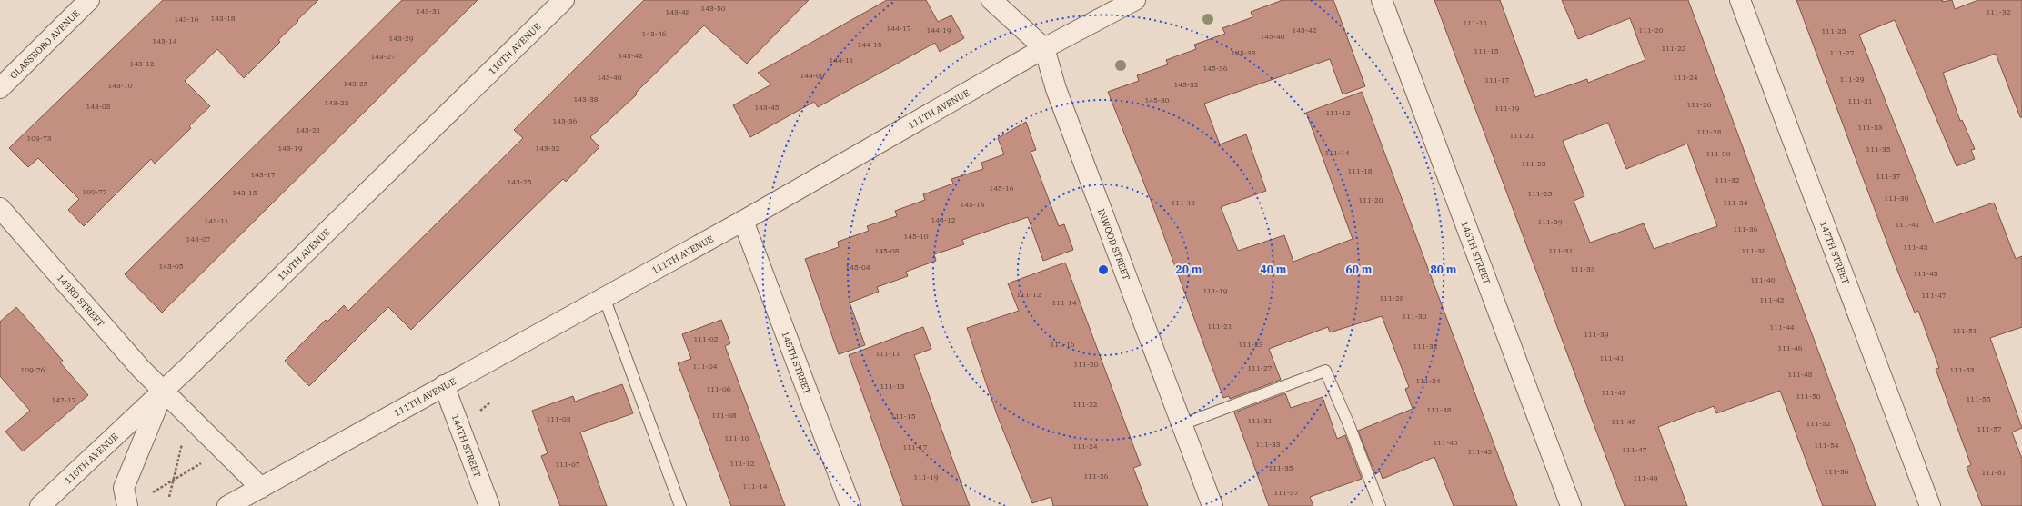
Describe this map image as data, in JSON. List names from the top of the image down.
{
  "streets": {
    "street": [
      "GLASSBORO AVENUE",
      "110TH AVENUE",
      "111TH AVENUE",
      "INWOOD STREET",
      "146TH STREET",
      "147TH STREET",
      "143RD STREET",
      "145TH STREET",
      "144TH STREET"
    ]
  },
  "crossings": [
    ["110TH AVENUE", "143RD STREET"],
    ["111TH AVENUE", "INWOOD STREET"],
    ["111TH AVENUE", "143RD STREET"],
    ["111TH AVENUE", "145TH STREET"],
    ["111TH AVENUE", "144TH STREET"]
  ],
  "house_numbers": [
    "143-50",
    "143-31",
    "143-48",
    "111-32",
    "143-18",
    "143-16",
    "111-11",
    "144-17",
    "144-19",
    "145-42",
    "111-20",
    "111-25",
    "143-46",
    "145-40",
    "143-29",
    "143-14",
    "144-15",
    "111-22",
    "111-15",
    "145-38",
    "111-27",
    "143-42",
    "143-27",
    "144-11",
    "143-12",
    "145-36",
    "144-09",
    "143-40",
    "111-24",
    "111-29",
    "111-17",
    "143-25",
    "145-32",
    "143-10",
    "143-38",
    "145-30",
    "111-31",
    "143-23",
    "111-26",
    "143-08",
    "143-45",
    "111-19",
    "111-12",
    "143-36",
    "111-33",
    "143-21",
    "111-28",
    "111-21",
    "109-73",
    "143-19",
    "143-32",
    "111-35",
    "111-14",
    "111-30",
    "111-23",
    "111-18",
    "143-17",
    "111-37",
    "111-32",
    "143-25",
    "145-16",
    "109-77",
    "143-15",
    "111-25",
    "111-39",
    "111-20",
    "111-11",
    "111-34",
    "145-14",
    "145-12",
    "143-11",
    "111-29",
    "111-41",
    "111-36",
    "145-10",
    "143-07",
    "111-43",
    "145-08",
    "111-31",
    "111-38",
    "143-05",
    "145-04",
    "111-33",
    "111-45",
    "111-40",
    "111-19",
    "111-12",
    "111-47",
    "111-28",
    "111-42",
    "111-14",
    "111-30",
    "111-21",
    "111-44",
    "111-51",
    "111-39",
    "111-02",
    "111-16",
    "111-23",
    "111-32",
    "111-46",
    "111-11",
    "111-41",
    "111-20",
    "111-04",
    "111-27",
    "109-76",
    "111-53",
    "111-48",
    "111-34",
    "111-13",
    "111-06",
    "111-43",
    "111-50",
    "111-55",
    "142-17",
    "111-22",
    "111-38",
    "111-08",
    "111-15",
    "111-03",
    "111-31",
    "111-45",
    "111-52",
    "111-57",
    "111-10",
    "111-40",
    "111-33",
    "111-54",
    "111-24",
    "111-17",
    "111-47",
    "111-42",
    "111-12",
    "111-07",
    "111-35",
    "111-56",
    "111-61",
    "111-26",
    "111-19",
    "111-49",
    "111-14",
    "111-37"
  ],
  "rings": [
    "20 m",
    "40 m",
    "60 m",
    "80 m"
  ]
}
